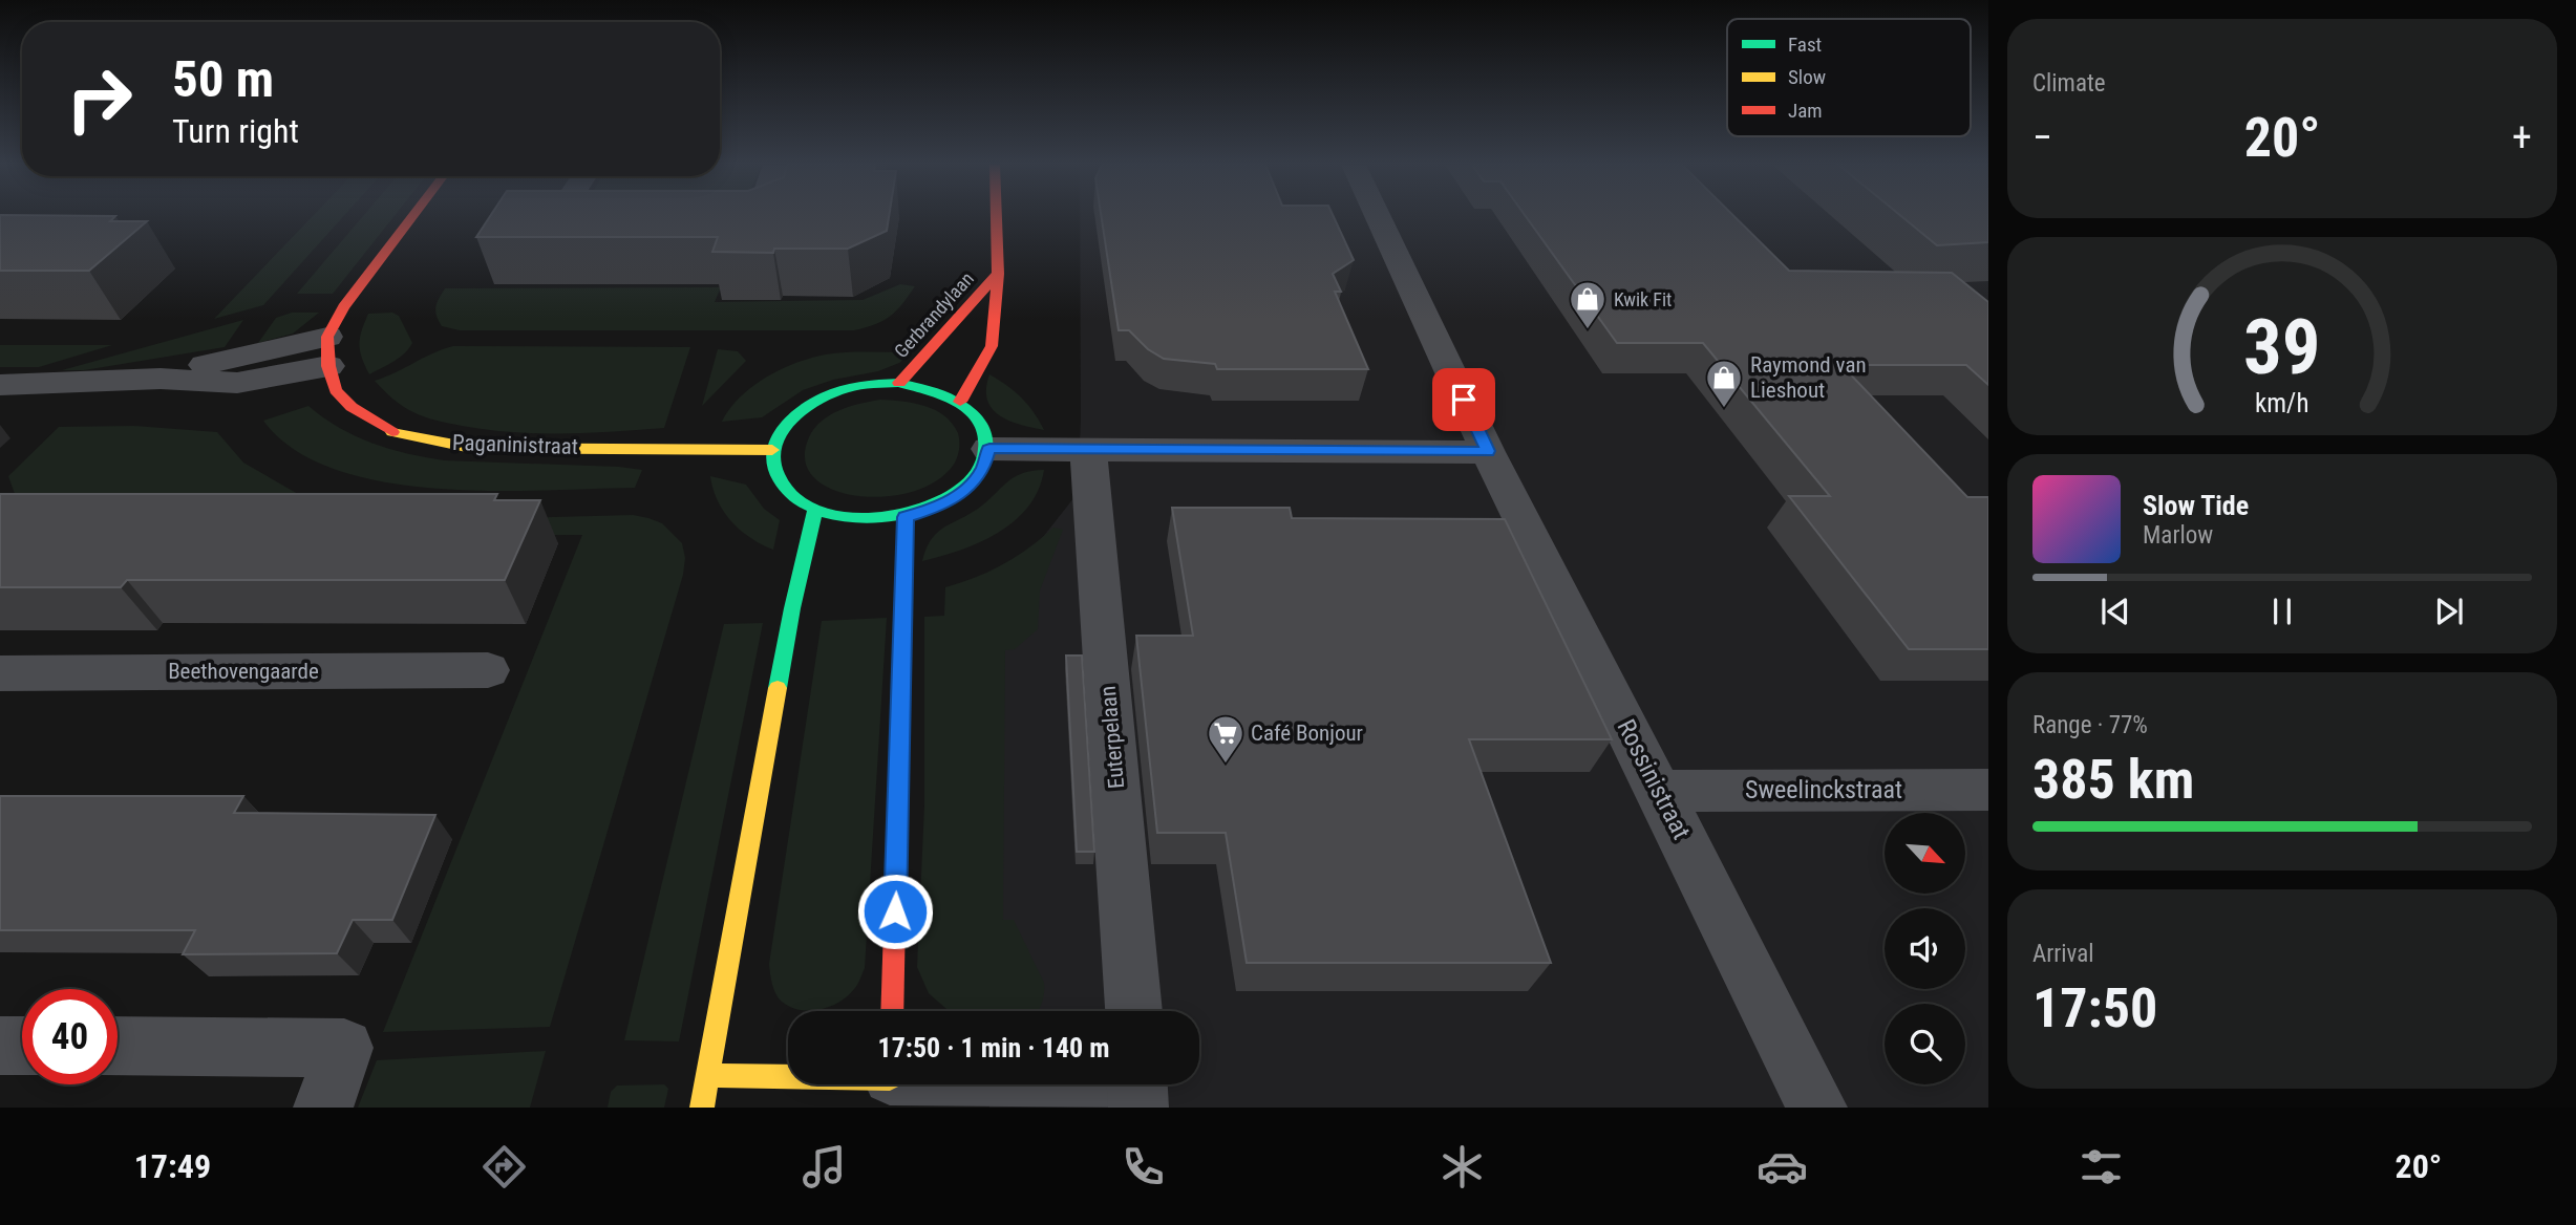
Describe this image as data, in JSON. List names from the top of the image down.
{
  "streets": {
    "street": [
      "Gerbrandylaan",
      "Paganinistraat",
      "Beethovengaarde",
      "Euterpelaan",
      "Rossinistraat",
      "Sweelinckstraat"
    ]
  },
  "crossings": [
    ["Gerbrandylaan", "Paganinistraat"],
    ["Rossinistraat", "Sweelinckstraat"]
  ],
  "places": {
    "shop": ["Kwik Fit", "Raymond van Lieshout"],
    "supermarket": ["Café Bonjour"]
  },
  "legend": ["Fast", "Slow", "Jam"],
  "north": "bottom right",
  "page": {
    "tile": [
      "Climate",
      ["Range · 77%", "385 km"],
      ["Arrival", "17:50"]
    ],
    "turn": ["50 m", "Turn right"],
    "heat": ["−", "20°", "+"],
    "song": ["Slow Tide", "Marlow"],
    "limit": "40",
    "trip": "17:50 · 1 min · 140 m",
    "tabs": ["17:49", "20°"],
    "gauge": ["39", "km/h"]
  }
}
